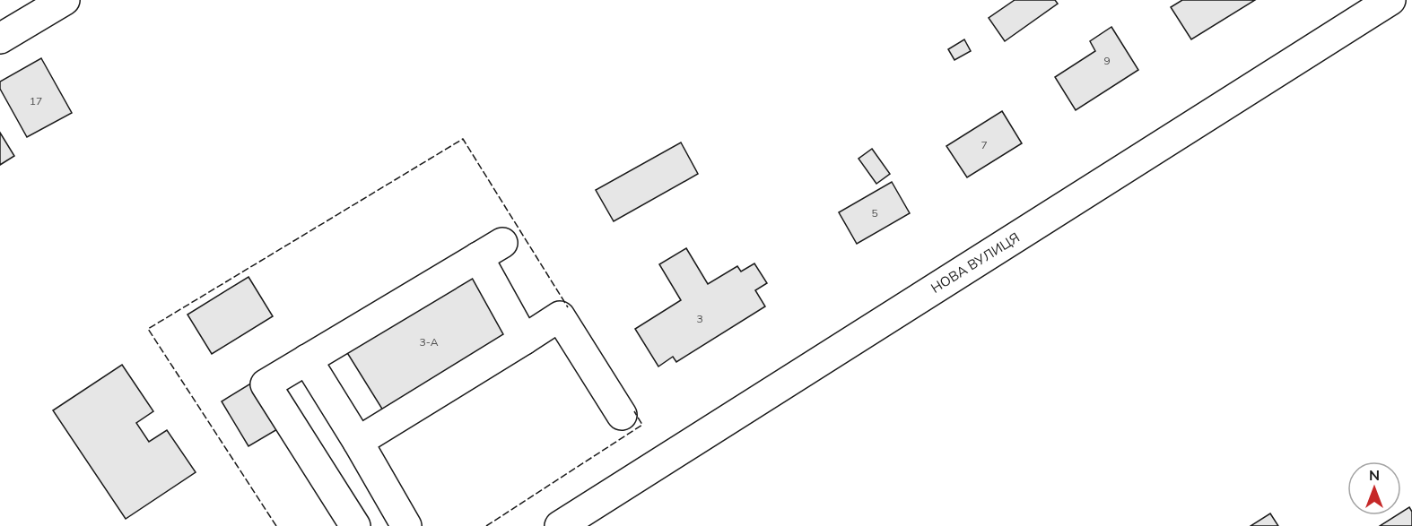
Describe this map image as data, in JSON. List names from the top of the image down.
{
  "streets": {
    "street": ["НОВА ВУЛИЦЯ"]
  },
  "house_numbers": [
    "9",
    "17",
    "7",
    "5",
    "3",
    "3-А"
  ],
  "north": "top"
}
